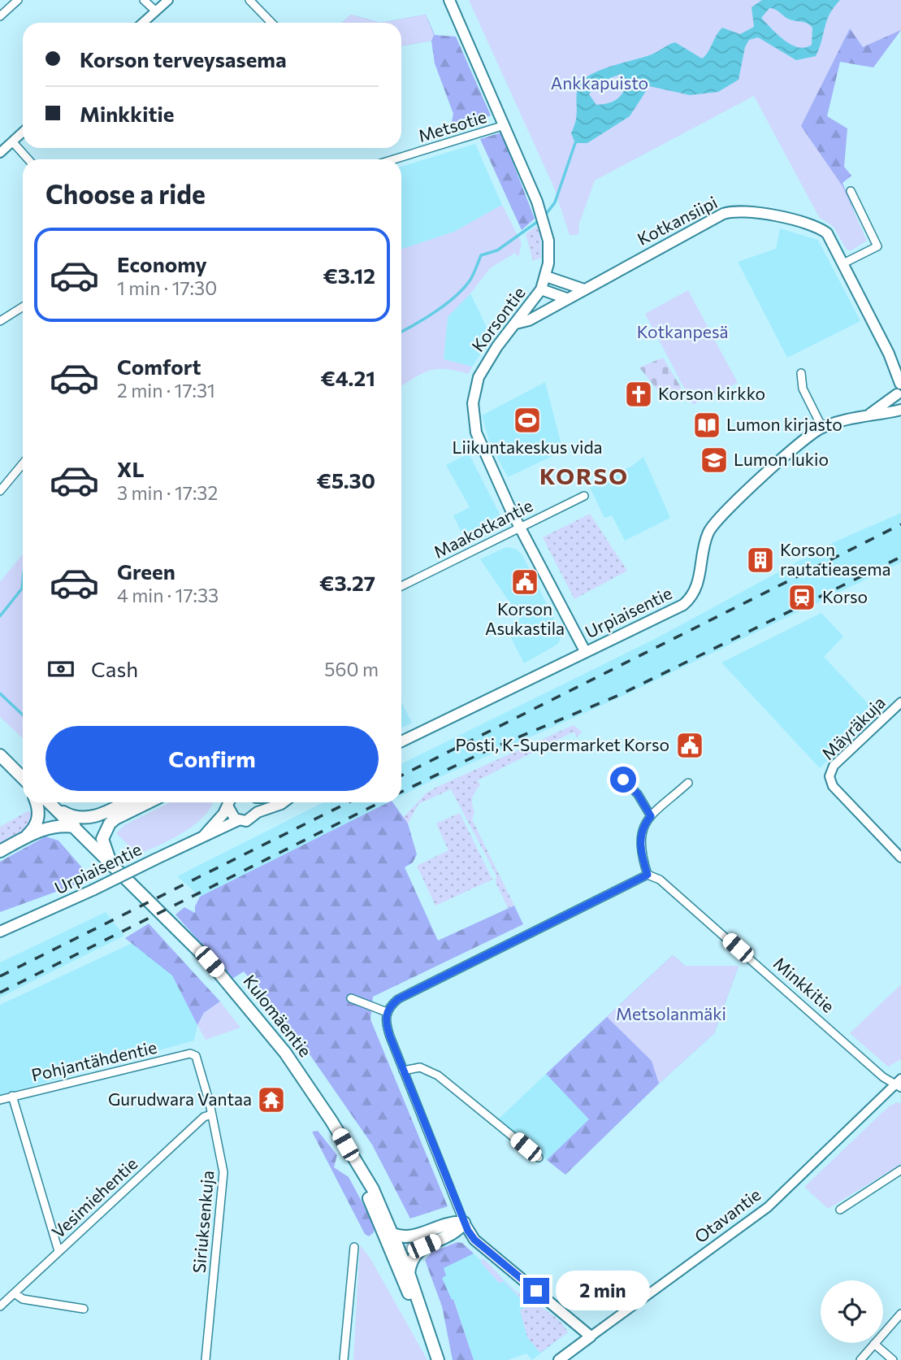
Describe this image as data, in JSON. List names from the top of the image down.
{
  "streets": {
    "main road": [
      "Kotkansiipi",
      "Korsontie",
      "Urpiaisentie",
      "Kulomäentie",
      "Otavantie"
    ],
    "street": [
      "Metsotie",
      "Maakotkantie",
      "Mäyräkuja",
      "Minkkitie",
      "Pohjantähdentie",
      "Vesimiehentie",
      "Siriuksenkuja"
    ]
  },
  "crossings": [
    ["Metsotie", "Korsontie"],
    ["Kotkansiipi", "Korsontie"],
    ["Kotkansiipi", "Urpiaisentie"],
    ["Korsontie", "Maakotkantie"],
    ["Korsontie", "Urpiaisentie"],
    ["Minkkitie", "Otavantie"],
    ["Pohjantähdentie", "Siriuksenkuja"],
    ["Vesimiehentie", "Siriuksenkuja"]
  ],
  "districts": ["KORSO"],
  "parks": ["Ankkapuisto", "Kotkanpesä", "Metsolanmäki"],
  "places": {
    "church": ["Korson kirkko"],
    "sports": ["Liikuntakeskus vida"],
    "library": ["Lumon kirjasto"],
    "school or university": ["Lumon lukio"],
    "building": ["Korson rautatieasema"],
    "public building": ["Korson Asukastila", "Posti, K-Supermarket Korso"],
    "station": ["Korso"],
    "temple": ["Gurudwara Vantaa"]
  },
  "page": {
    "banner": ["Korson terveysasema", "Minkkitie"],
    "heading": "Choose a ride",
    "list": [
      {
        "name": "Economy",
        "note": "1 min · 17:30",
        "value": "€3.12"
      },
      {
        "name": "Comfort",
        "note": "2 min · 17:31",
        "value": "€4.21"
      },
      {
        "name": "XL",
        "note": "3 min · 17:32",
        "value": "€5.30"
      },
      {
        "name": "Green",
        "note": "4 min · 17:33",
        "value": "€3.27"
      }
    ],
    "pay": ["Cash", "560 m"],
    "buttons": "Confirm",
    "bubble": "2 min"
  }
}
